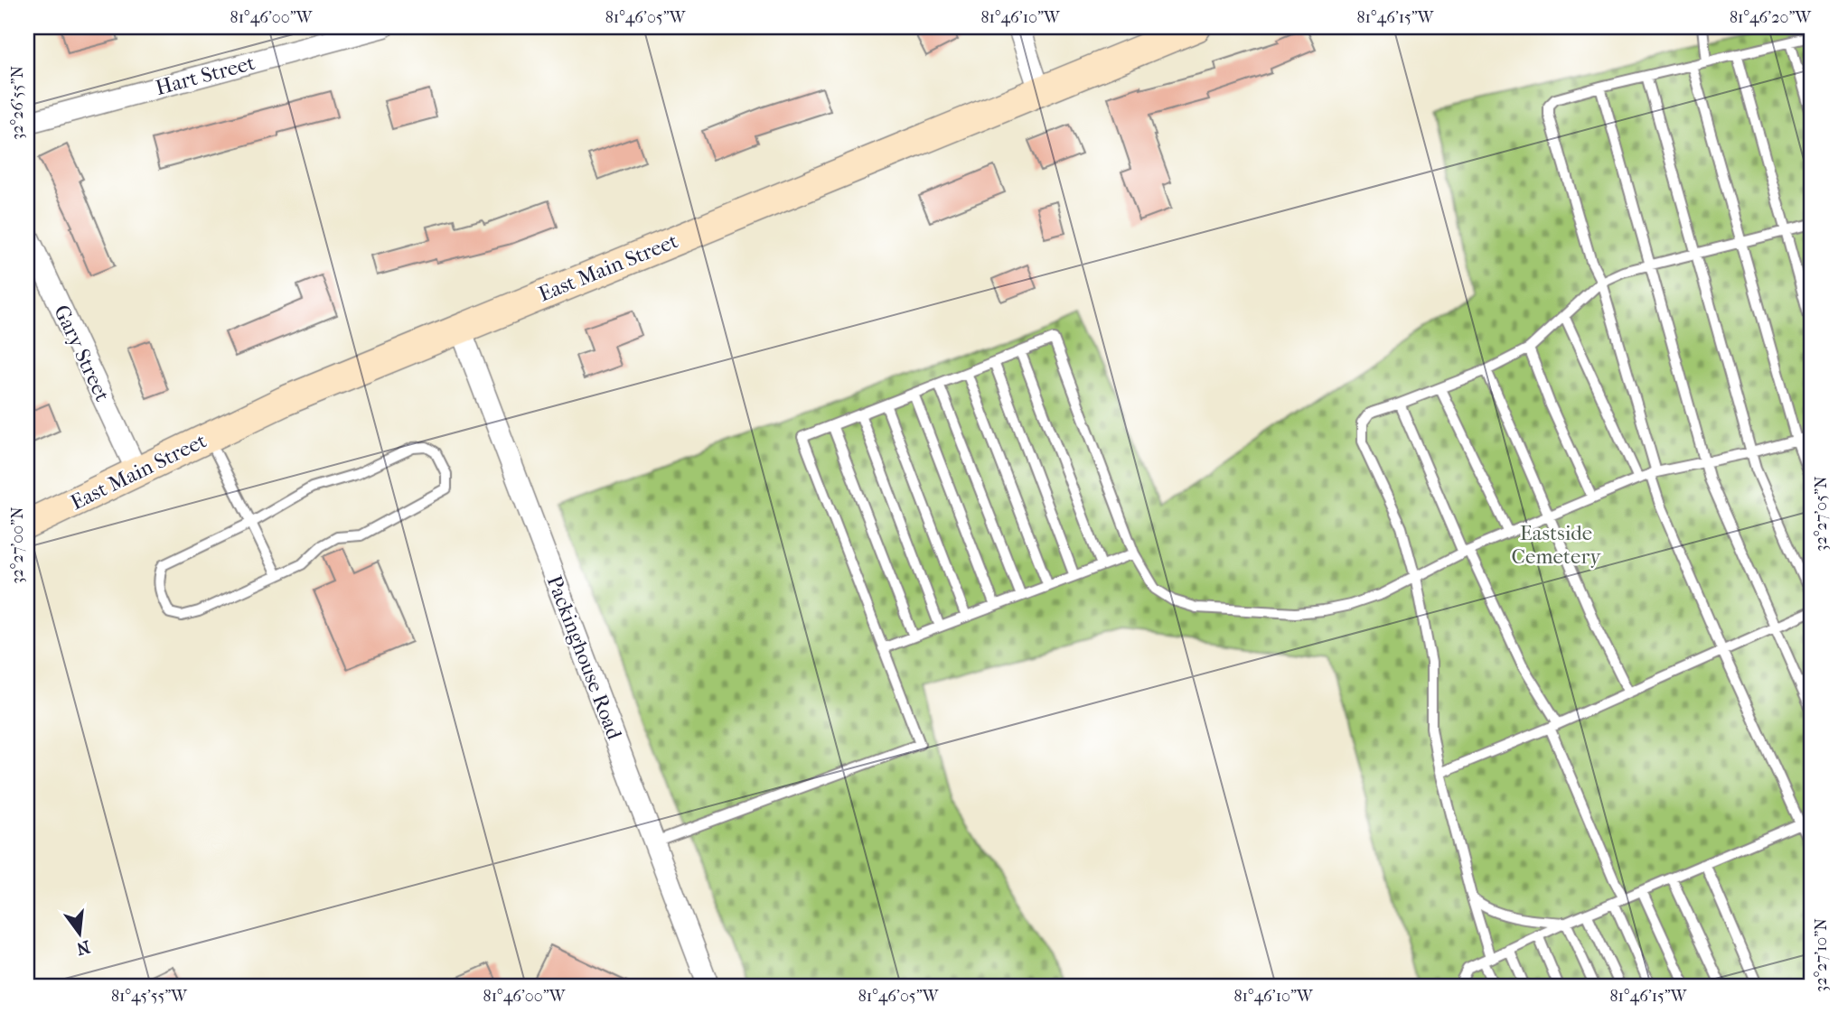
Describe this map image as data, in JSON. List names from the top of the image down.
{
  "streets": {
    "main road": ["East Main Street"],
    "street": ["Hart Street", "Gary Street", "Packinghouse Road"]
  },
  "crossings": [
    ["East Main Street", "Gary Street"],
    ["East Main Street", "Packinghouse Road"]
  ],
  "parks": ["Eastside Cemetery"],
  "north": "bottom",
  "coordinates": [
    "81°46'00\"W",
    "81°46'05\"W",
    "81°46'10\"W",
    "81°46'15\"W",
    "81°46'20\"W",
    "32°26'55\"N",
    "32°27'05\"N",
    "32°27'00\"N",
    "32°27'10\"N",
    "81°45'55\"W"
  ]
}
